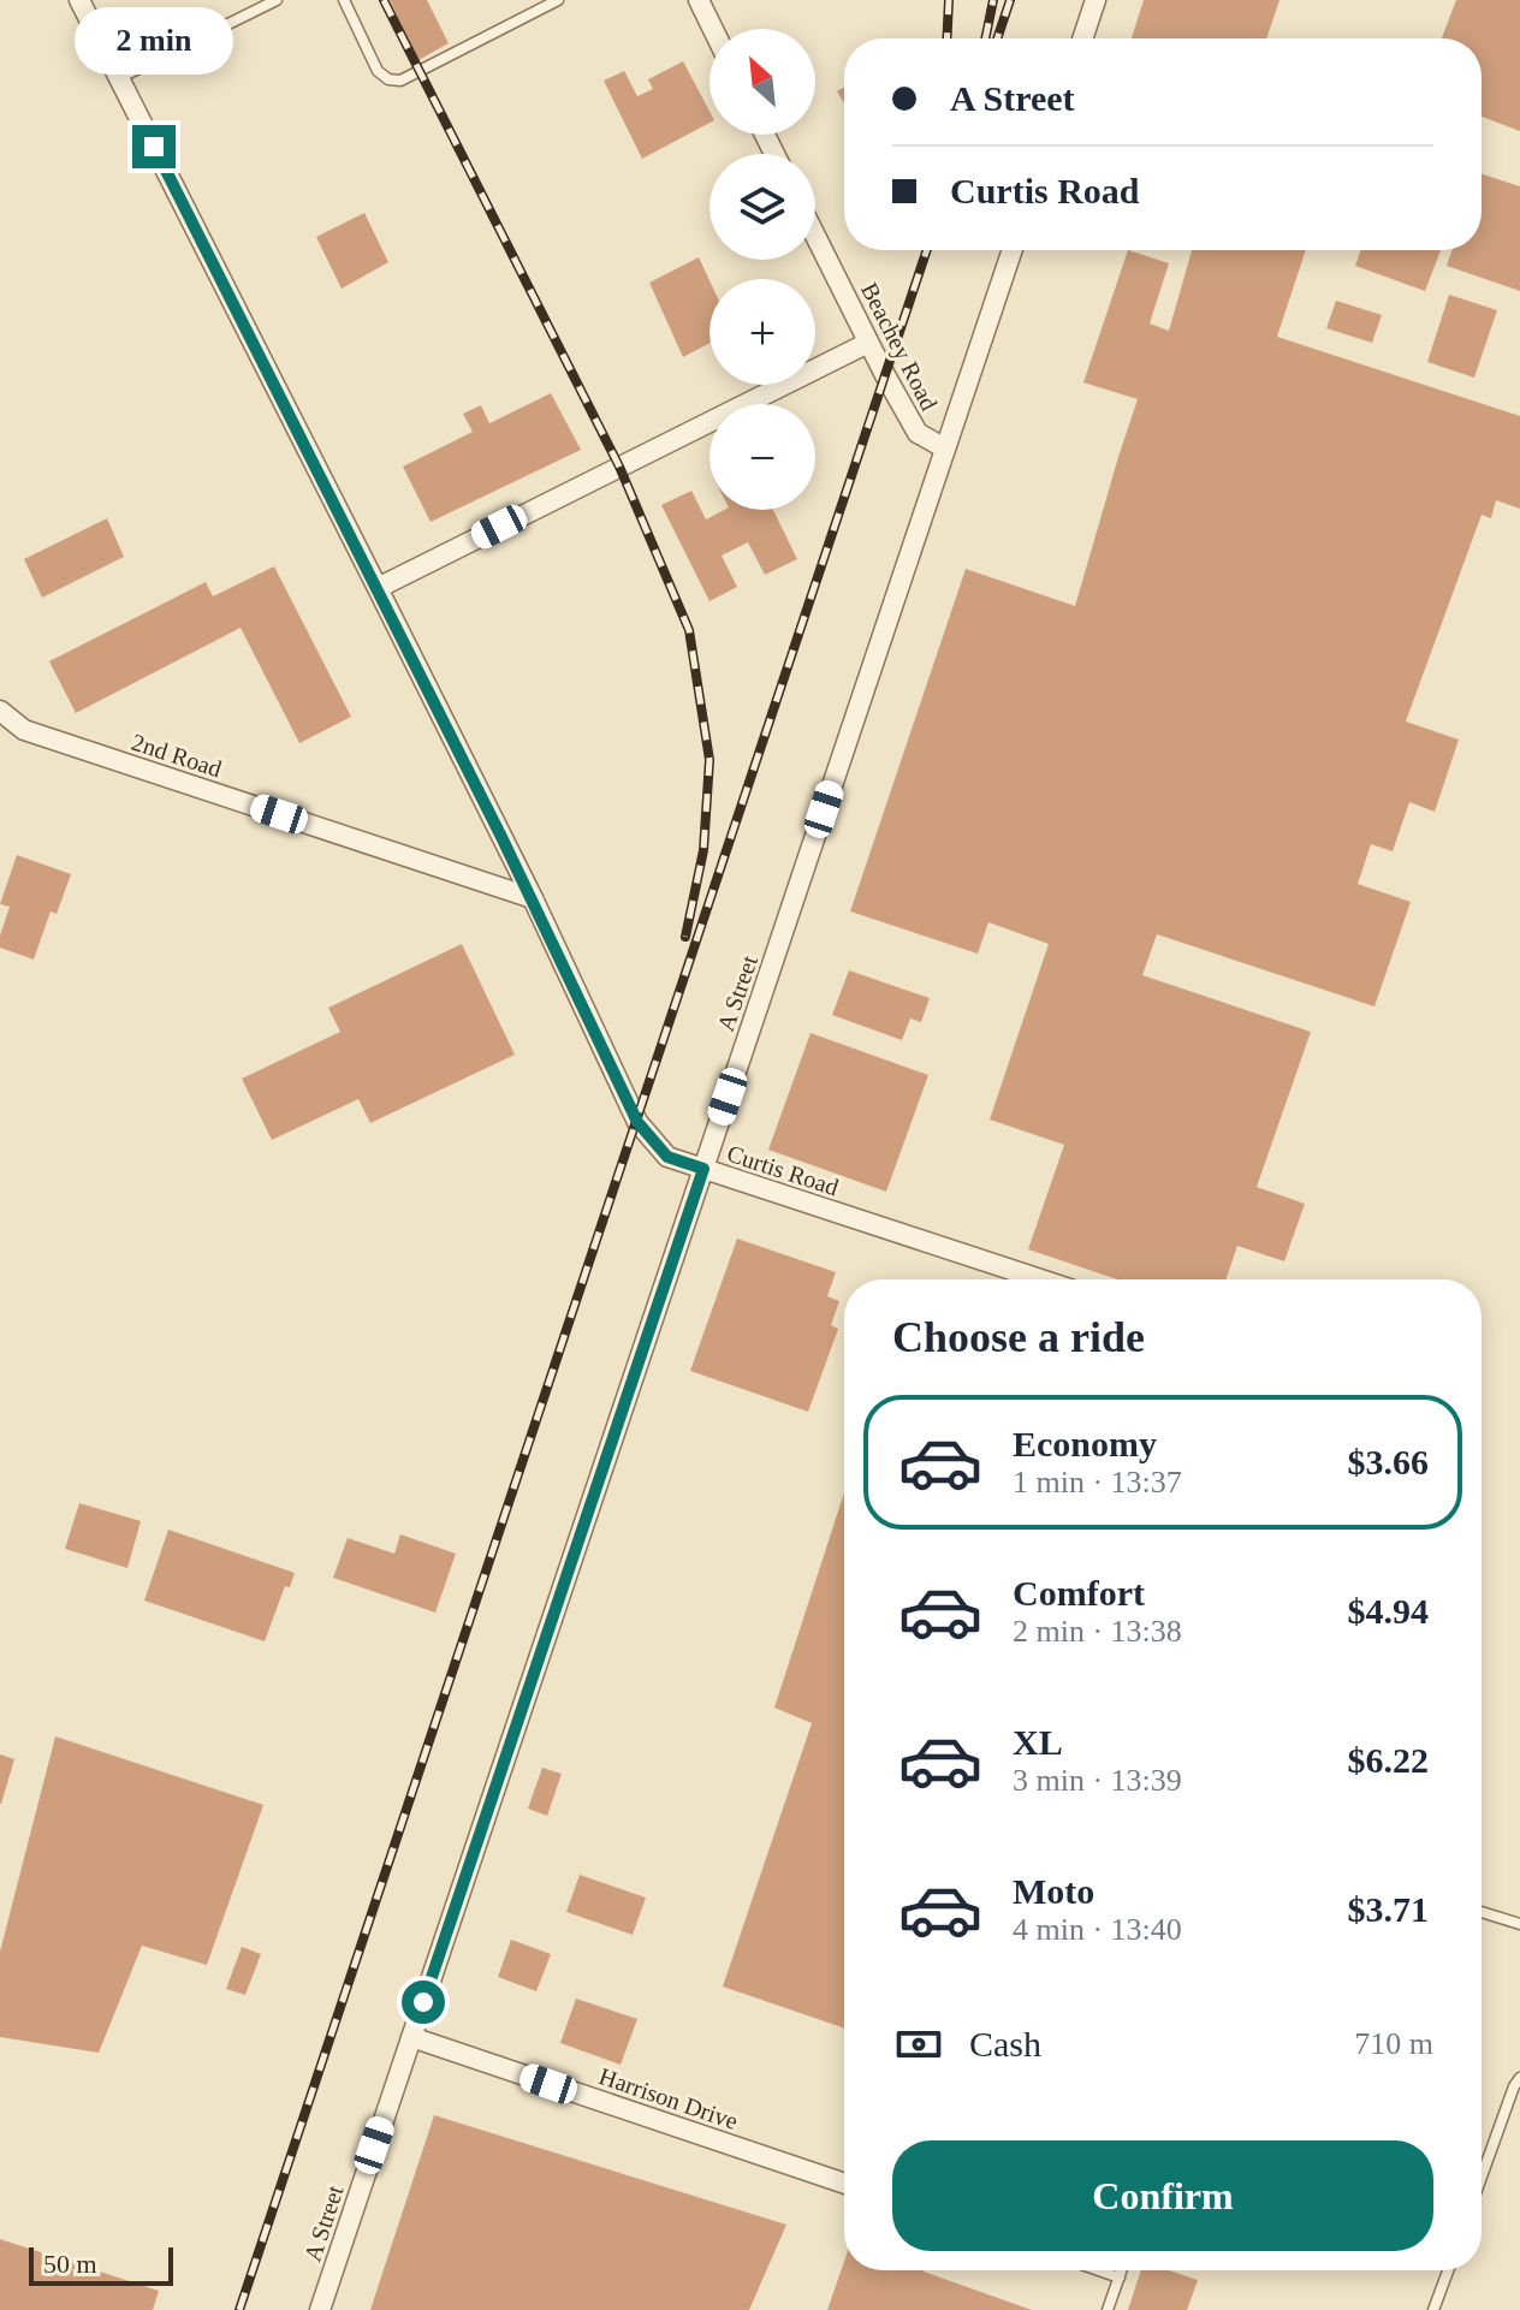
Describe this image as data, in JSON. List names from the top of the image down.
{
  "streets": {
    "street": [
      "Beachey Road",
      "2nd Road",
      "A Street",
      "Curtis Road",
      "Harrison Drive"
    ]
  },
  "crossings": [
    ["Beachey Road", "A Street"],
    ["2nd Road", "Curtis Road"],
    ["A Street", "Curtis Road"],
    ["A Street", "Harrison Drive"]
  ],
  "scale_bar": "50 m",
  "north": "top left",
  "page": {
    "bubble": "2 min",
    "map_buttons": ["+", "−"],
    "banner": ["A Street", "Curtis Road"],
    "heading": "Choose a ride",
    "list": [
      {
        "name": "Economy",
        "note": "1 min · 13:37",
        "value": "$3.66"
      },
      {
        "name": "Comfort",
        "note": "2 min · 13:38",
        "value": "$4.94"
      },
      {
        "name": "XL",
        "note": "3 min · 13:39",
        "value": "$6.22"
      },
      {
        "name": "Moto",
        "note": "4 min · 13:40",
        "value": "$3.71"
      }
    ],
    "pay": ["Cash", "710 m"],
    "buttons": "Confirm",
    "scale": "50 m"
  }
}
